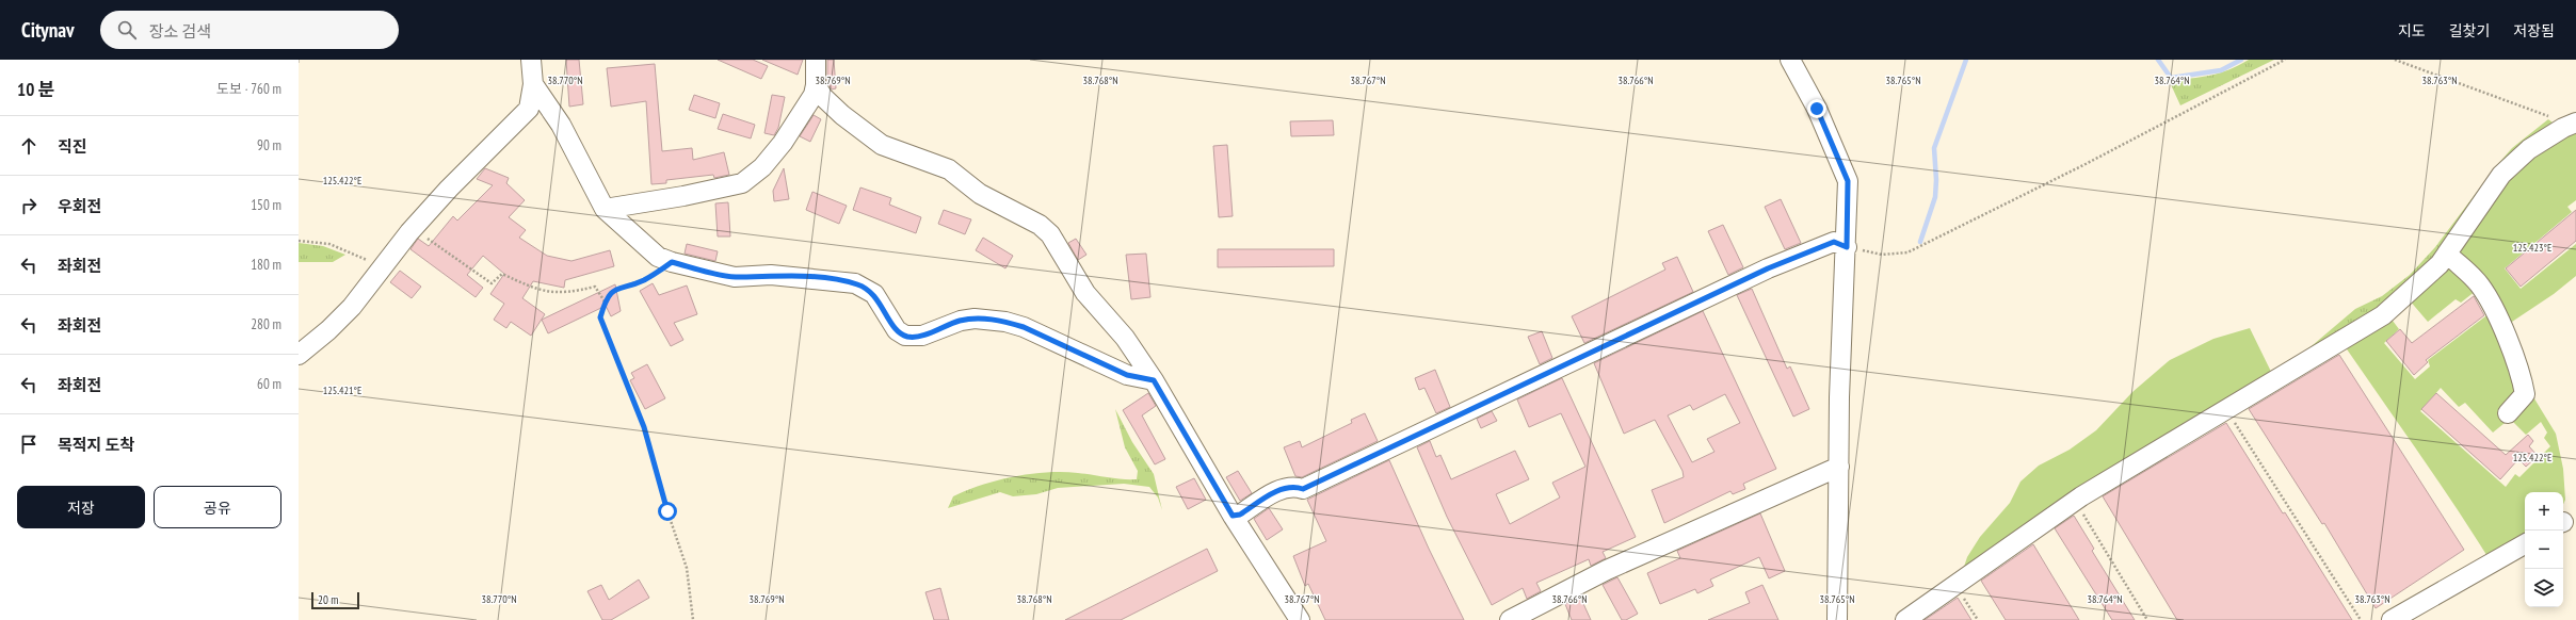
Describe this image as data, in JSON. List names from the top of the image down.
{
  "scale_bar": "20 m",
  "page": {
    "header": "Citynav",
    "search": "장소 검색",
    "nav": ["지도", "길찾기", "저장됨"],
    "heading": ["10 분", "도보 · 760 m"],
    "list": [
      ["직진", "90 m"],
      ["우회전", "150 m"],
      ["좌회전", "180 m"],
      ["좌회전", "280 m"],
      ["좌회전", "60 m"],
      "목적지 도착"
    ],
    "buttons": ["저장", "공유"],
    "map_buttons": ["+", "−"],
    "scale": "20 m"
  },
  "coordinates": [
    "38.770°N",
    "38.769°N",
    "38.768°N",
    "38.767°N",
    "38.766°N",
    "38.765°N",
    "38.764°N",
    "38.763°N",
    "125.422°E",
    "125.423°E",
    "125.421°E"
  ]
}
